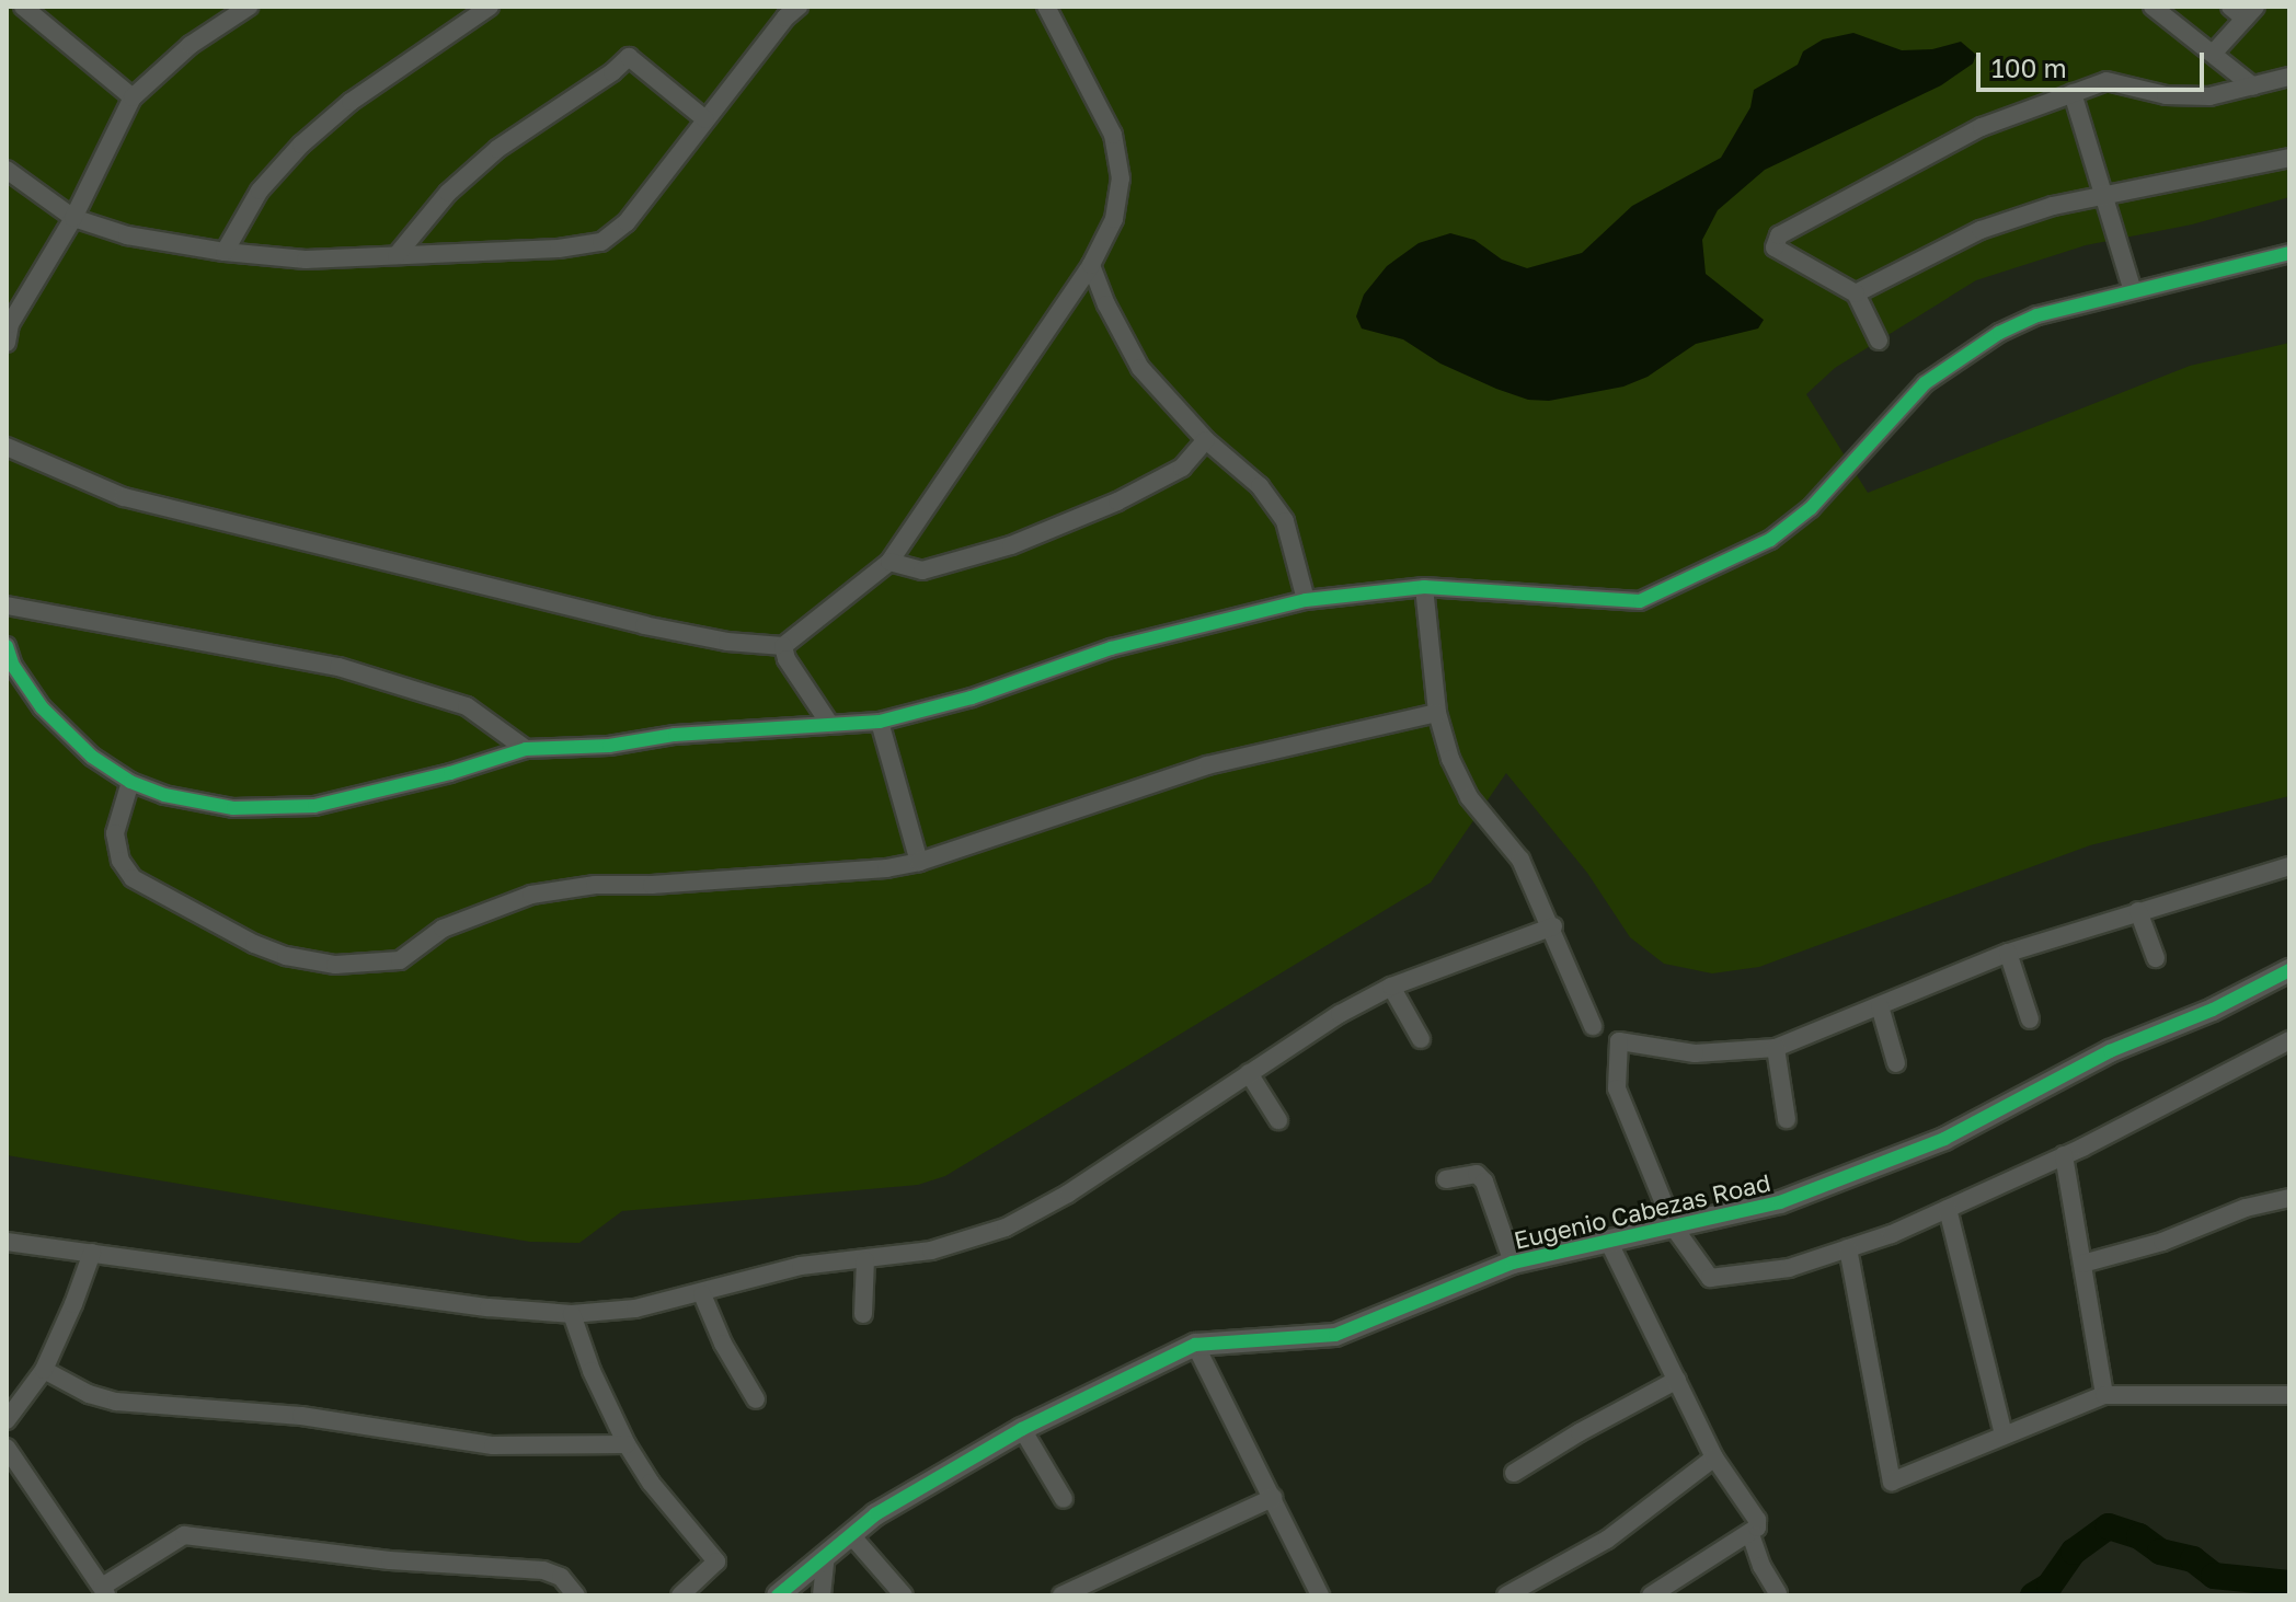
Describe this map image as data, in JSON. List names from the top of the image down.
{
  "streets": {
    "street": ["Eugenio Cabezas Road"]
  },
  "scale_bar": "100 m"
}
